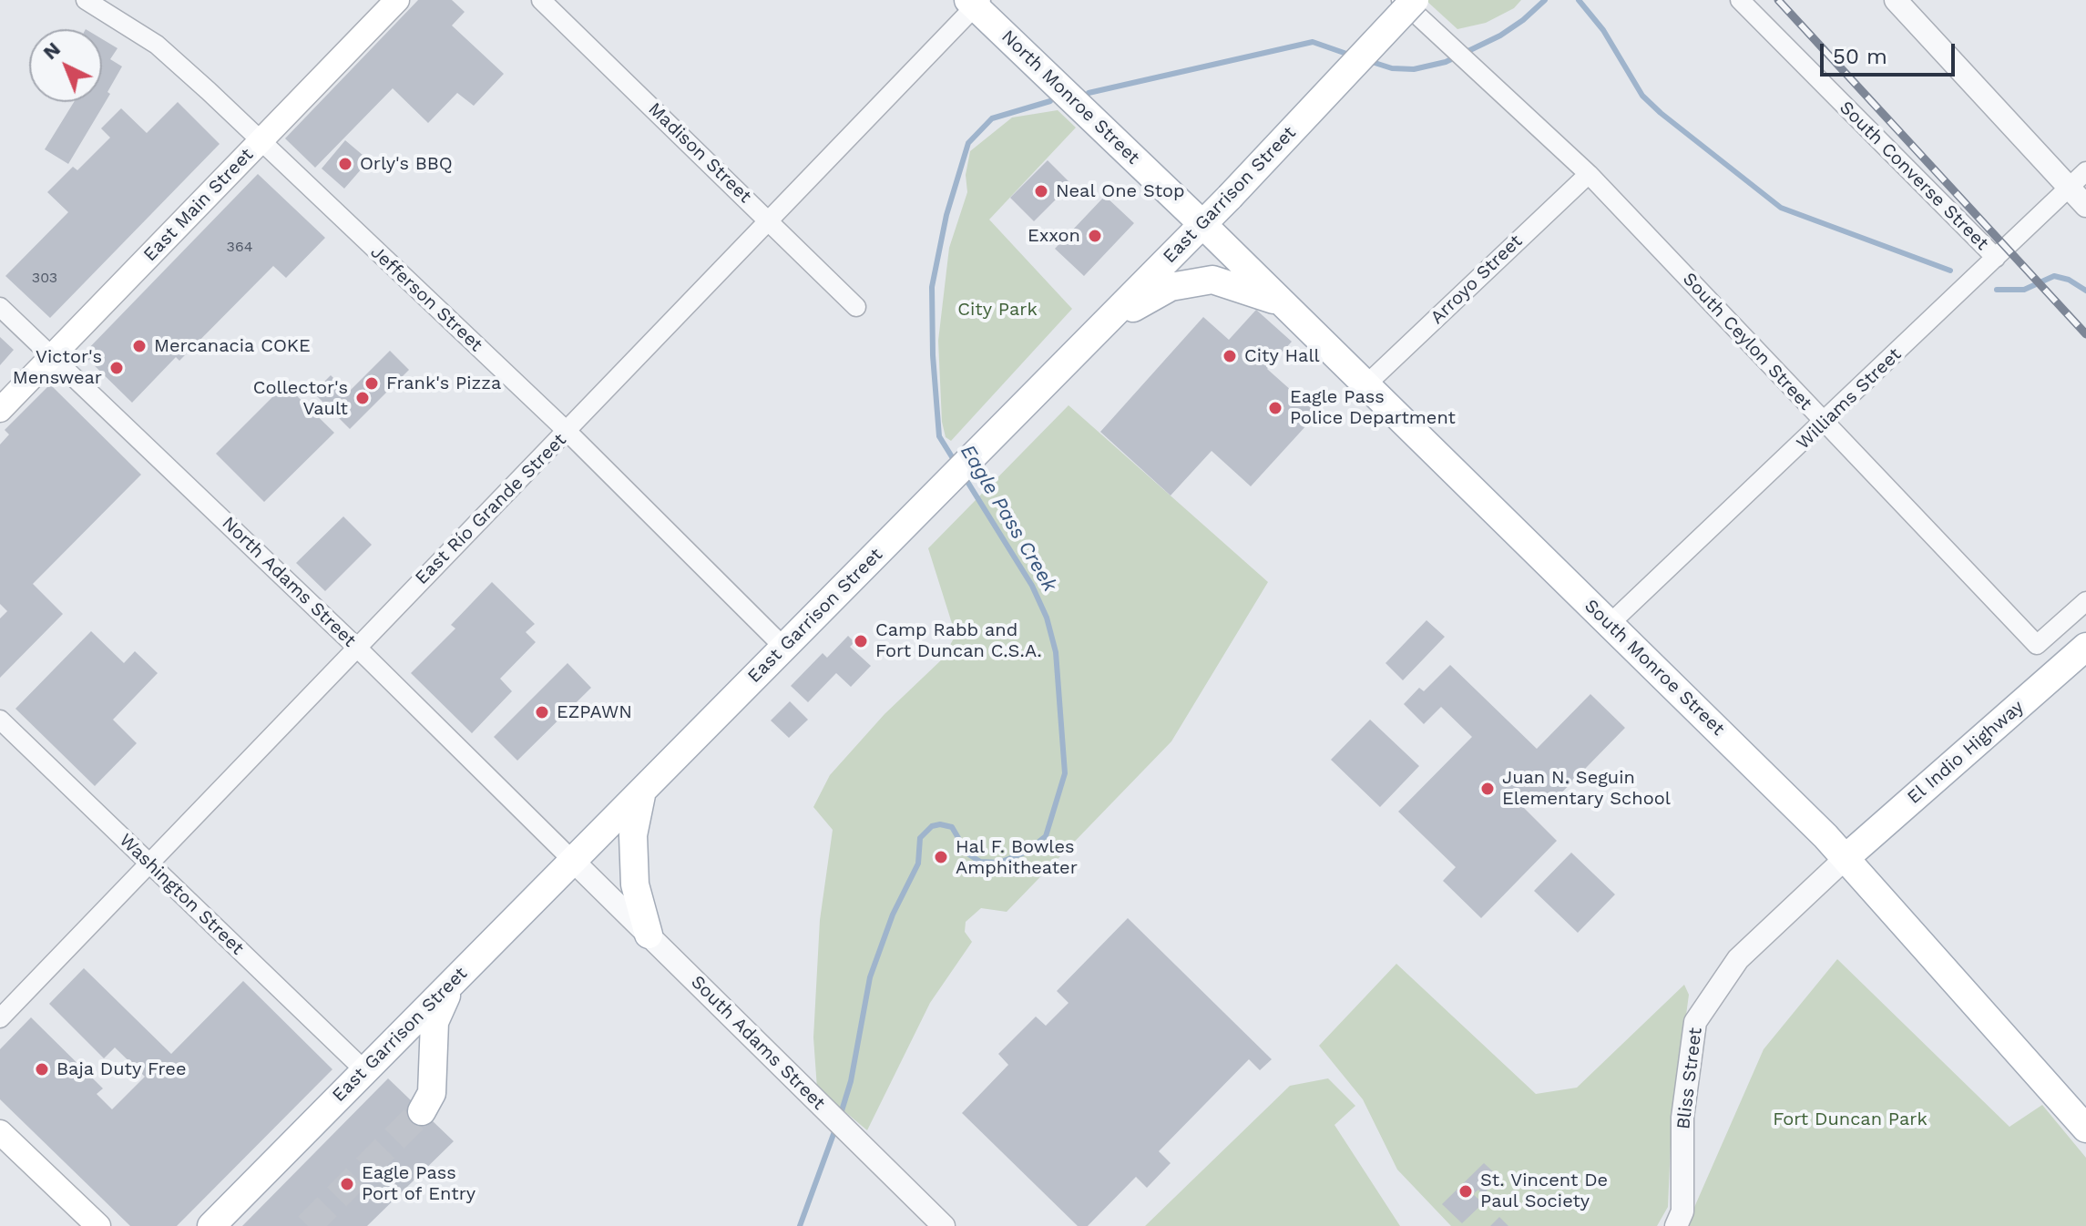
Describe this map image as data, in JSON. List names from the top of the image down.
{
  "streets": {
    "main road": [
      "North Monroe Street",
      "East Garrison Street",
      "East Main Street",
      "South Monroe Street",
      "El Indio Highway"
    ],
    "street": [
      "Madison Street",
      "South Converse Street",
      "Arroyo Street",
      "Jefferson Street",
      "South Ceylon Street",
      "Williams Street",
      "East Río Grande Street",
      "North Adams Street",
      "Washington Street",
      "South Adams Street",
      "Bliss Street"
    ]
  },
  "crossings": [
    ["North Monroe Street", "East Garrison Street"],
    ["North Monroe Street", "East Río Grande Street"],
    ["North Monroe Street", "South Monroe Street"],
    ["Madison Street", "East Río Grande Street"],
    ["South Converse Street", "Williams Street"],
    ["East Garrison Street", "Jefferson Street"],
    ["East Garrison Street", "North Adams Street"],
    ["East Garrison Street", "South Monroe Street"],
    ["East Garrison Street", "Washington Street"],
    ["East Garrison Street", "South Adams Street"],
    ["East Main Street", "Jefferson Street"],
    ["East Main Street", "North Adams Street"],
    ["Arroyo Street", "South Ceylon Street"],
    ["Arroyo Street", "South Monroe Street"],
    ["Jefferson Street", "East Río Grande Street"],
    ["South Ceylon Street", "Williams Street"],
    ["Williams Street", "South Monroe Street"],
    ["East Río Grande Street", "North Adams Street"],
    ["East Río Grande Street", "Washington Street"],
    ["North Adams Street", "South Adams Street"],
    ["South Monroe Street", "El Indio Highway"],
    ["South Monroe Street", "Bliss Street"],
    ["El Indio Highway", "Bliss Street"]
  ],
  "water": ["Eagle Pass Creek"],
  "parks": ["City Park", "Fort Duncan Park"],
  "places": [
    "Orly's BBQ",
    "Neal One Stop",
    "Exxon",
    "Mercanacia COKE",
    "City Hall",
    "Victor's Menswear",
    "Frank's Pizza",
    "Collector's Vault",
    "Eagle Pass Police Department",
    "Camp Rabb and Fort Duncan C.S.A.",
    "EZPAWN",
    "Juan N. Seguin Elementary School",
    "Hal F. Bowles Amphitheater",
    "Baja Duty Free",
    "Eagle Pass Port of Entry",
    "St. Vincent De Paul Society"
  ],
  "house_numbers": ["364", "303"],
  "scale_bar": "50 m",
  "north": "top left"
}
